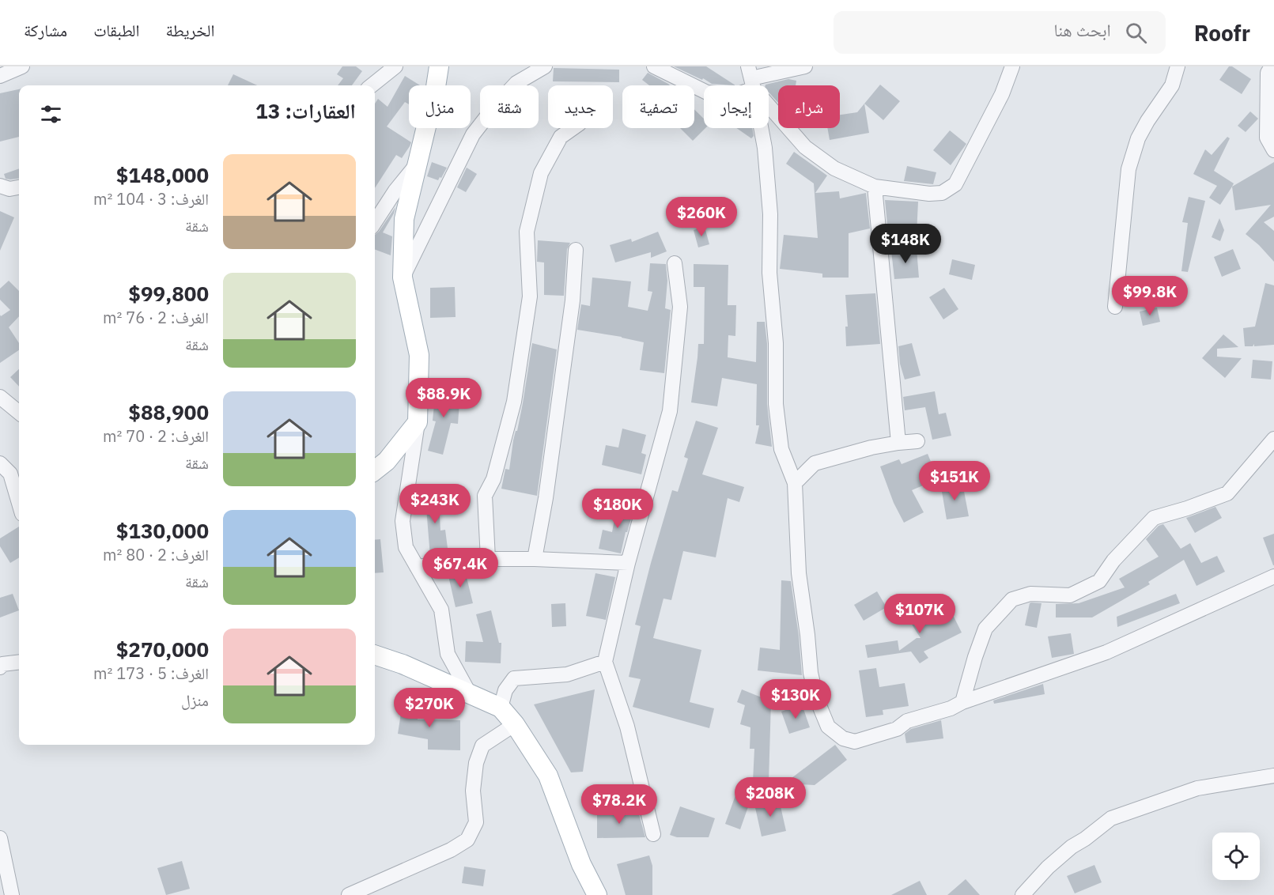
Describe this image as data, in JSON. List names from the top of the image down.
{
  "page": {
    "header": "Roofr",
    "search": "ابحث هنا",
    "nav": ["الخريطة", "الطبقات", "مشاركة"],
    "chip": [
      "شراء",
      "إيجار",
      "تصفية",
      "جديد",
      "شقة",
      "منزل"
    ],
    "heading": "العقارات: 13",
    "list": [
      {
        "name": "$148,000",
        "note": "الغرف: 3 · 104 m² · شقة"
      },
      {
        "name": "$99,800",
        "note": "الغرف: 2 · 76 m² · شقة"
      },
      {
        "name": "$88,900",
        "note": "الغرف: 2 · 70 m² · شقة"
      },
      {
        "name": "$130,000",
        "note": "الغرف: 2 · 80 m² · شقة"
      },
      {
        "name": "$270,000",
        "note": "الغرف: 5 · 173 m² · منزل"
      }
    ],
    "price": [
      "$260K",
      "$148K",
      "$99.8K",
      "$88.9K",
      "$151K",
      "$243K",
      "$180K",
      "$67.4K",
      "$107K",
      "$130K",
      "$270K",
      "$208K",
      "$78.2K"
    ]
  }
}
